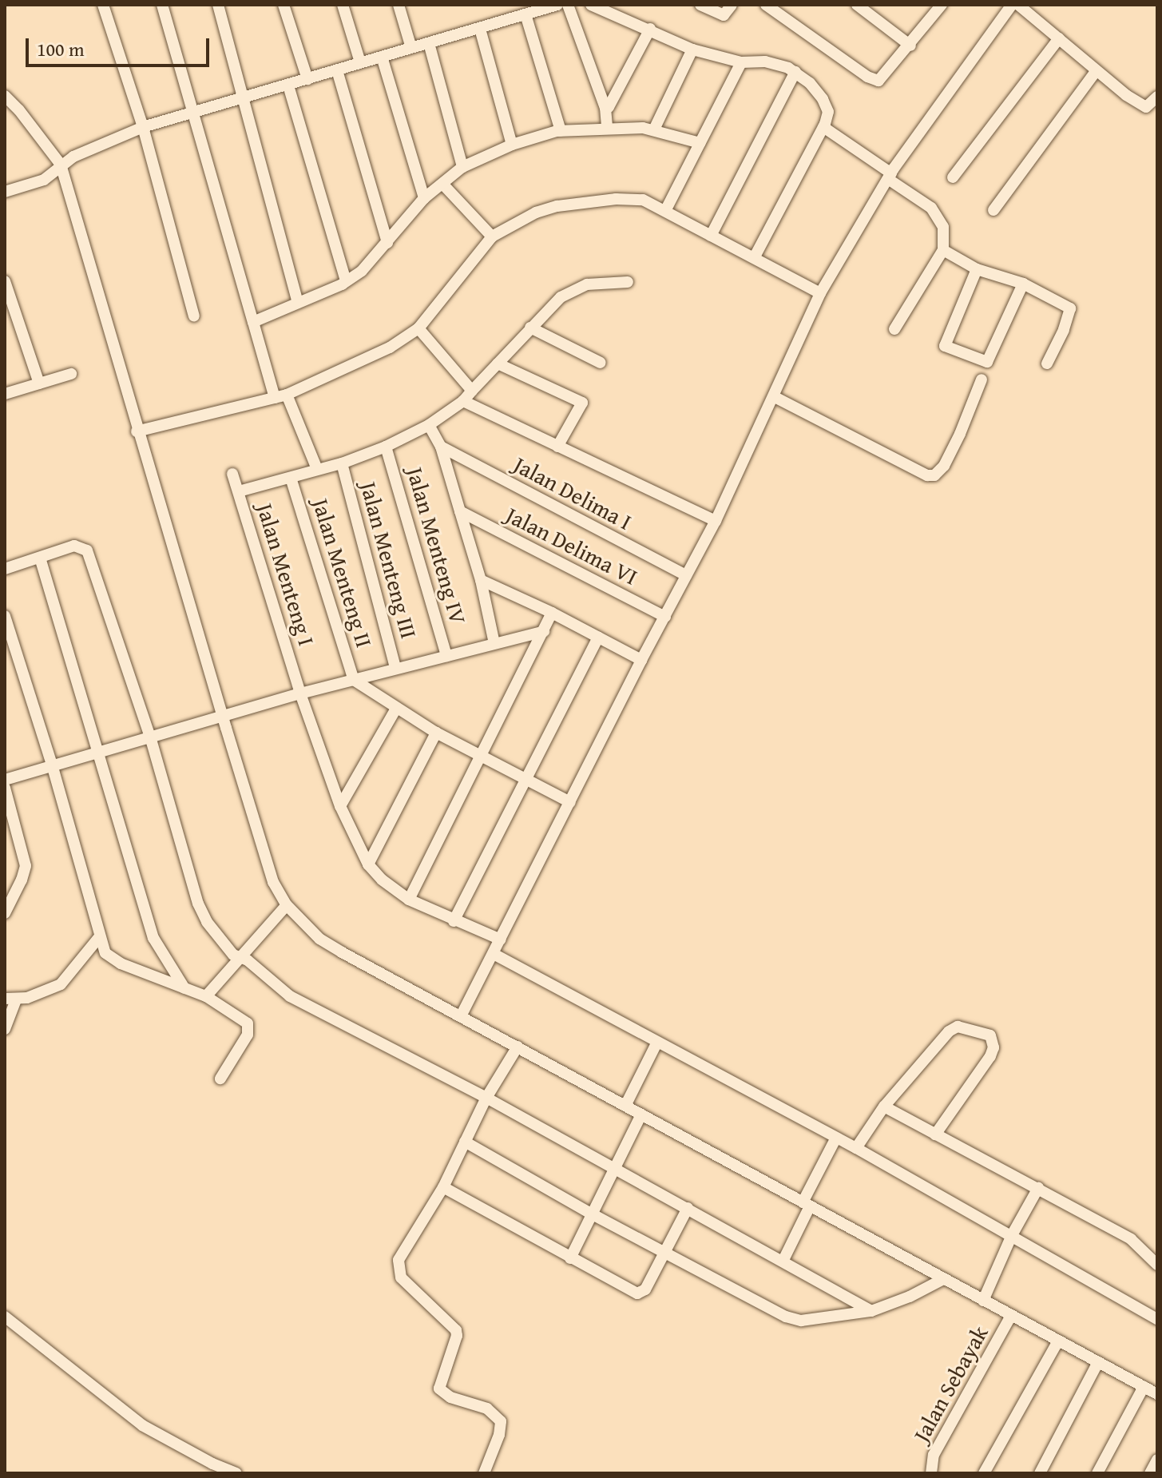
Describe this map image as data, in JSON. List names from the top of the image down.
{
  "streets": {
    "street": [
      "Jalan Delima I",
      "Jalan Menteng IV",
      "Jalan Delima VI",
      "Jalan Menteng III",
      "Jalan Menteng II",
      "Jalan Menteng I",
      "Jalan Sebayak"
    ]
  },
  "scale_bar": "100 m"
}
